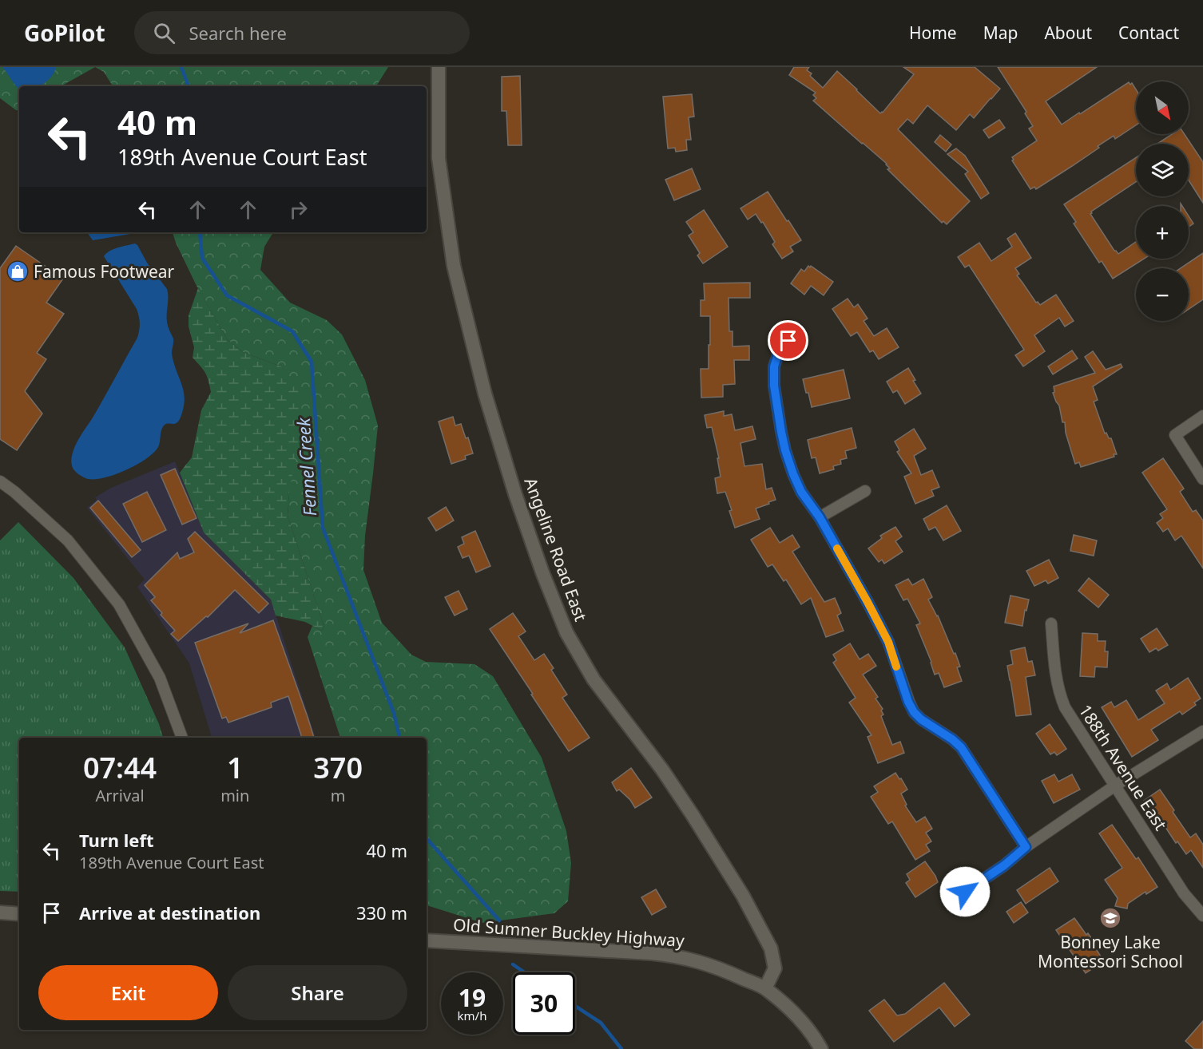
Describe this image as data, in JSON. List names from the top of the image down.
{
  "streets": {
    "street": ["Angeline Road East", "188th Avenue East", "Old Sumner Buckley Highway"]
  },
  "crossings": [
    ["Angeline Road East", "Old Sumner Buckley Highway"]
  ],
  "water": ["Fennel Creek"],
  "places": {
    "shop": ["Famous Footwear"],
    "school or university": ["Bonney Lake Montessori School"]
  },
  "north": "bottom right",
  "page": {
    "header": "GoPilot",
    "search": "Search here",
    "nav": [
      "Home",
      "Map",
      "About",
      "Contact"
    ],
    "map_buttons": ["+", "−"],
    "turn": ["40 m", "189th Avenue Court East"],
    "eta": [
      "07:44",
      "Arrival",
      "1",
      "min",
      "370",
      "m"
    ],
    "list": [
      {
        "name": "Turn left",
        "note": "189th Avenue Court East",
        "value": "40 m"
      },
      {
        "name": "Arrive at destination",
        "value": "330 m"
      }
    ],
    "buttons": ["Exit", "Share"],
    "speed": "19 km/h",
    "limit": "30"
  }
}
